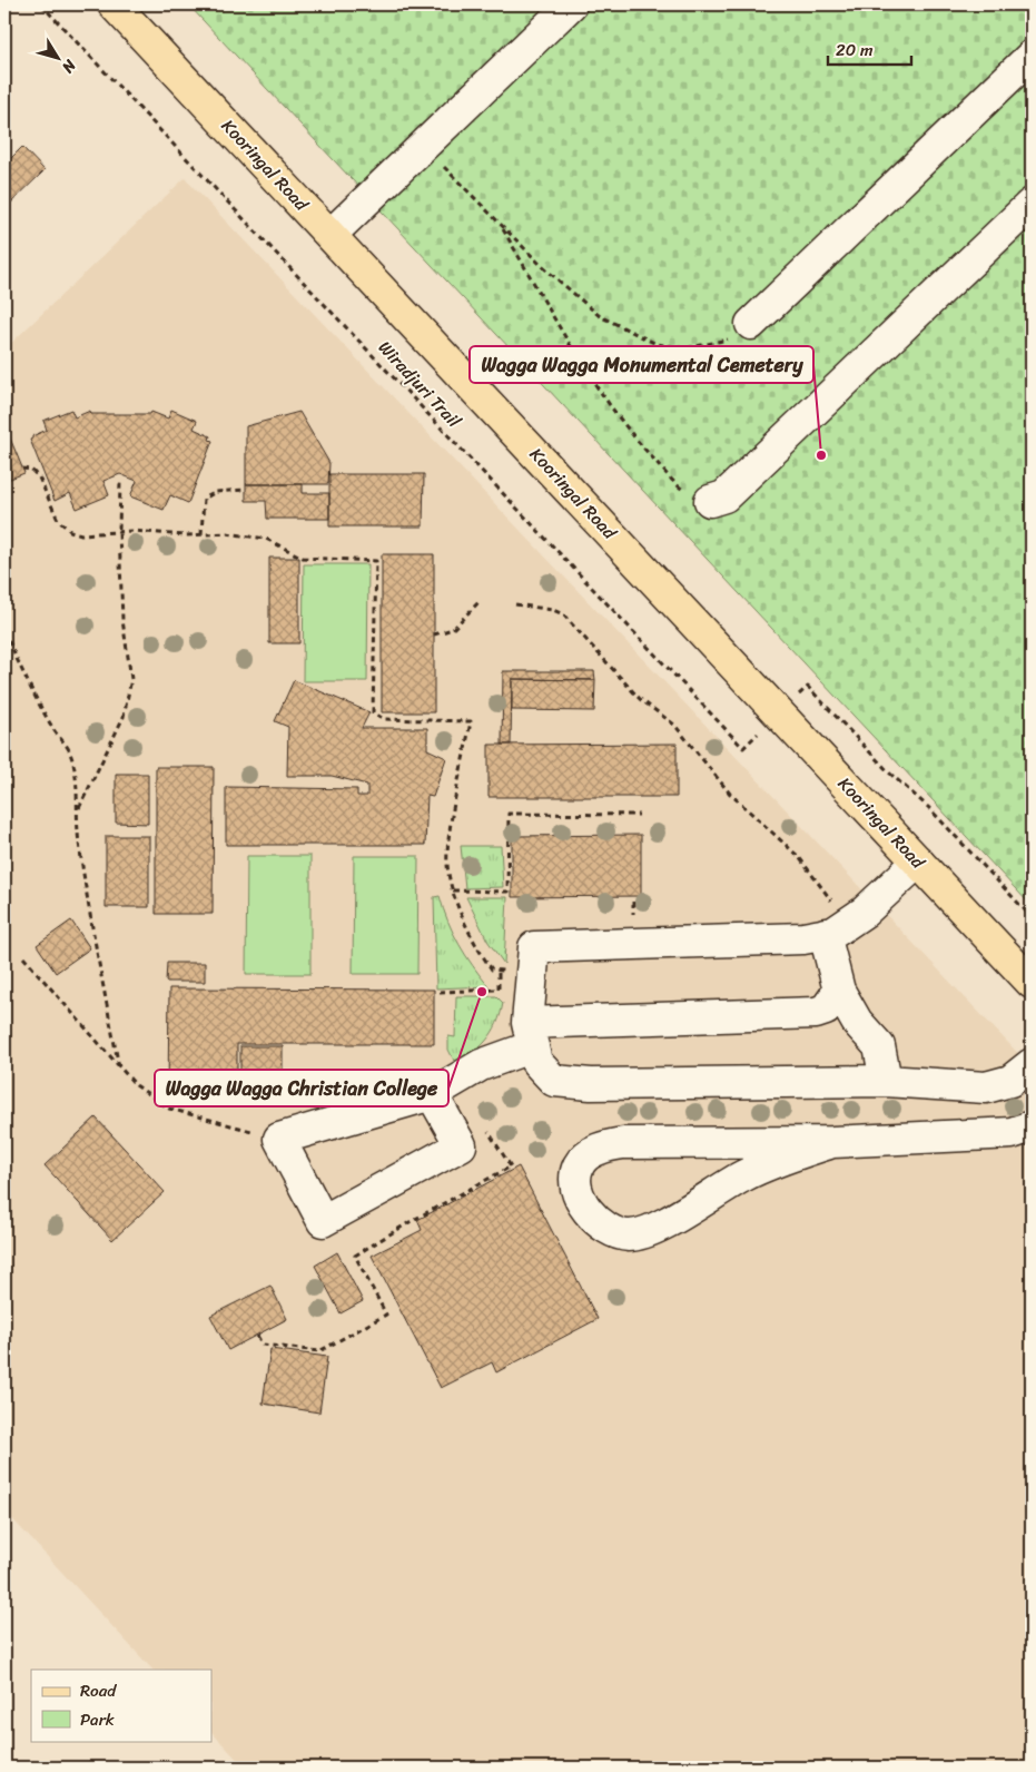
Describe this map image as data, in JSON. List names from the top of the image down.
{
  "streets": {
    "main road": ["Kooringal Road"],
    "path": ["Wiradjuri Trail"]
  },
  "crossings": [
    ["Kooringal Road", "Wiradjuri Trail"]
  ],
  "places": ["Wagga Wagga Monumental Cemetery", "Wagga Wagga Christian College"],
  "legend": ["Road", "Park"],
  "scale_bar": "20 m",
  "north": "bottom right"
}
